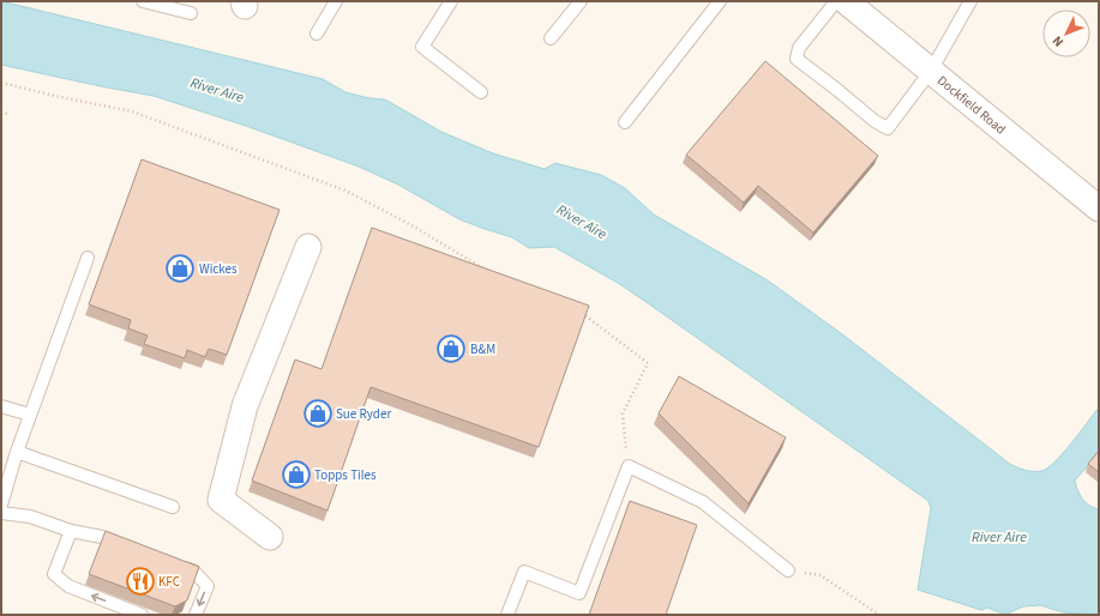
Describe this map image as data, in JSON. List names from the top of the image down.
{
  "streets": {
    "street": ["Dockfield Road"]
  },
  "water": ["River Aire"],
  "places": {
    "shop": [
      "Wickes",
      "B&M",
      "Sue Ryder",
      "Topps Tiles"
    ],
    "restaurant": ["KFC"]
  },
  "north": "bottom left"
}
